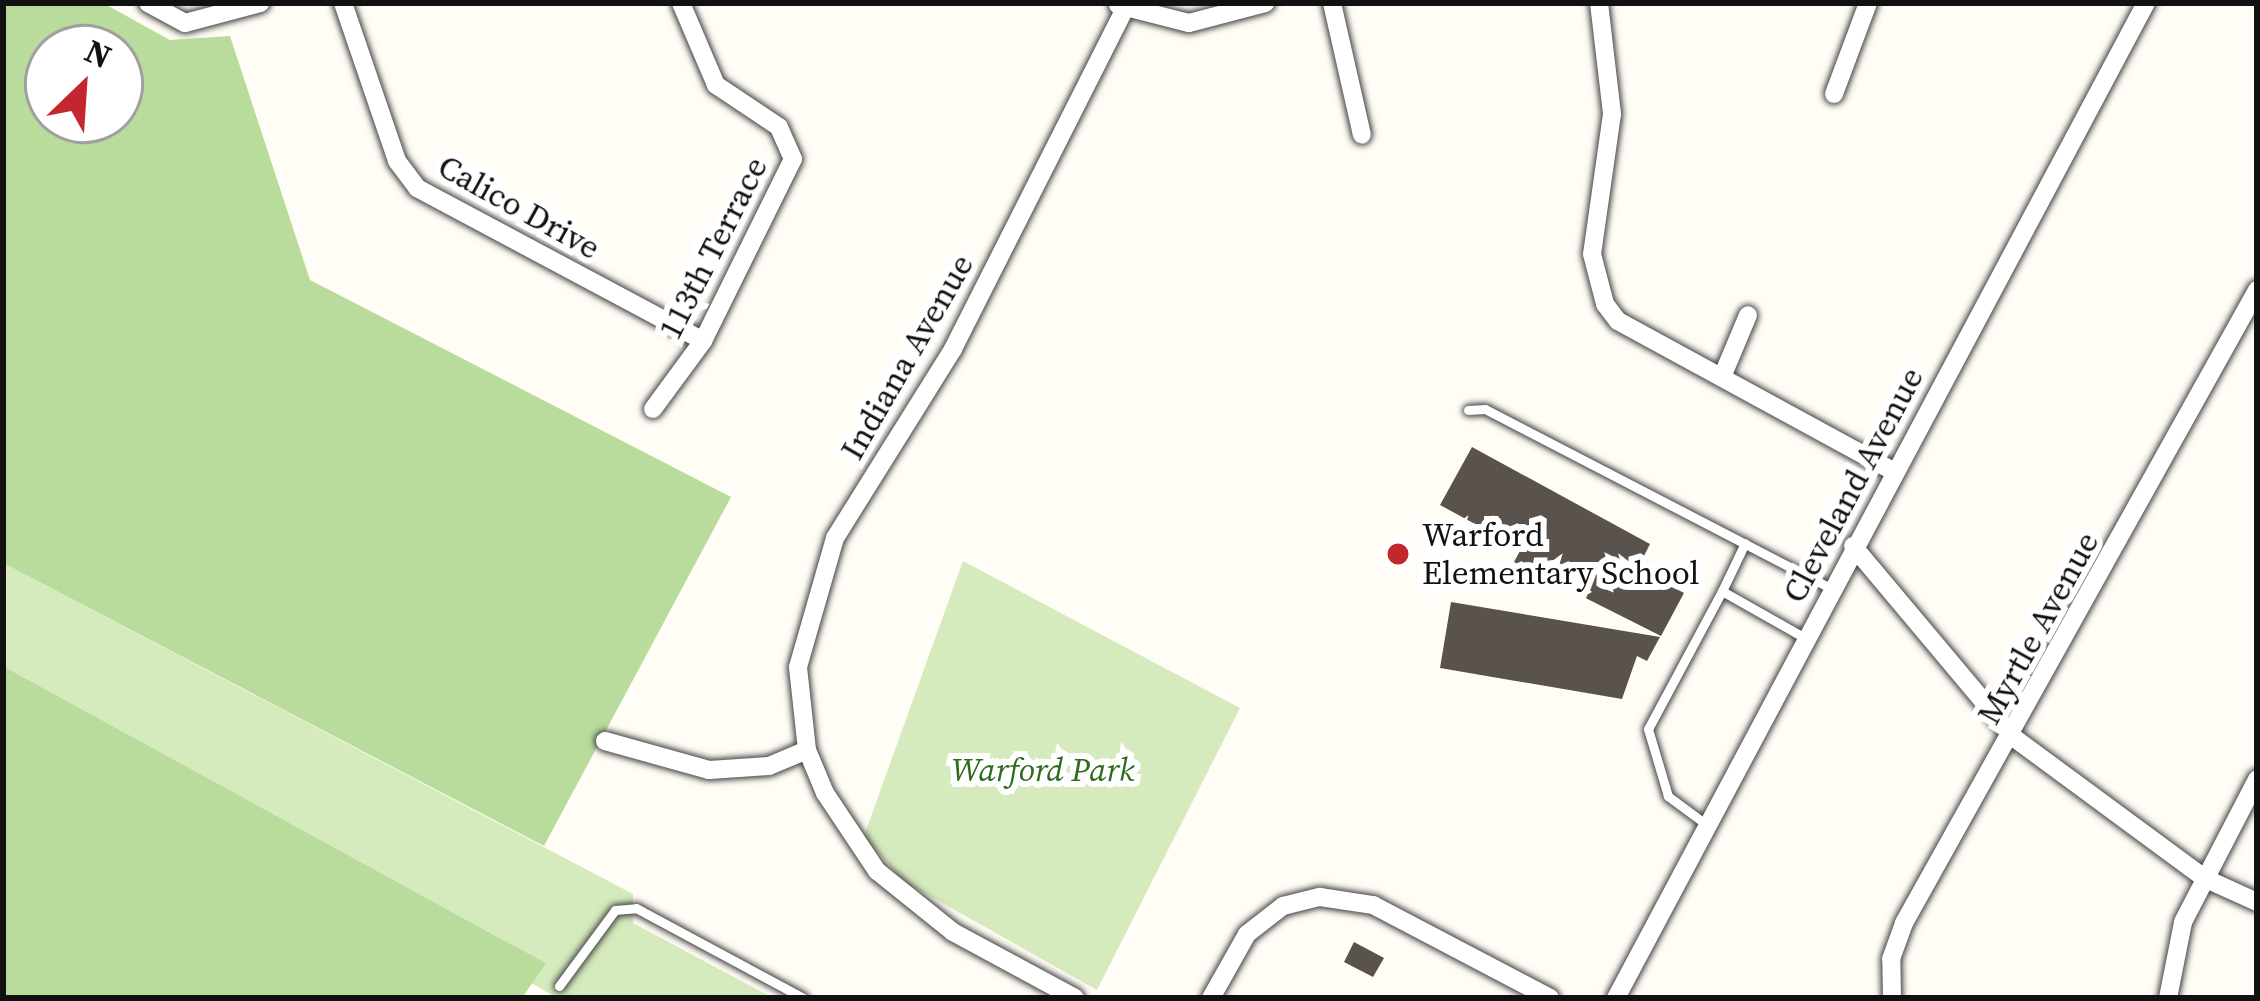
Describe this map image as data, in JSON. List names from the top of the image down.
{
  "streets": {
    "street": [
      "Calico Drive",
      "113th Terrace",
      "Indiana Avenue",
      "Cleveland Avenue",
      "Myrtle Avenue"
    ]
  },
  "crossings": [
    ["Calico Drive", "113th Terrace"]
  ],
  "parks": ["Warford Park"],
  "places": ["Warford Elementary School"],
  "north": "top right"
}
